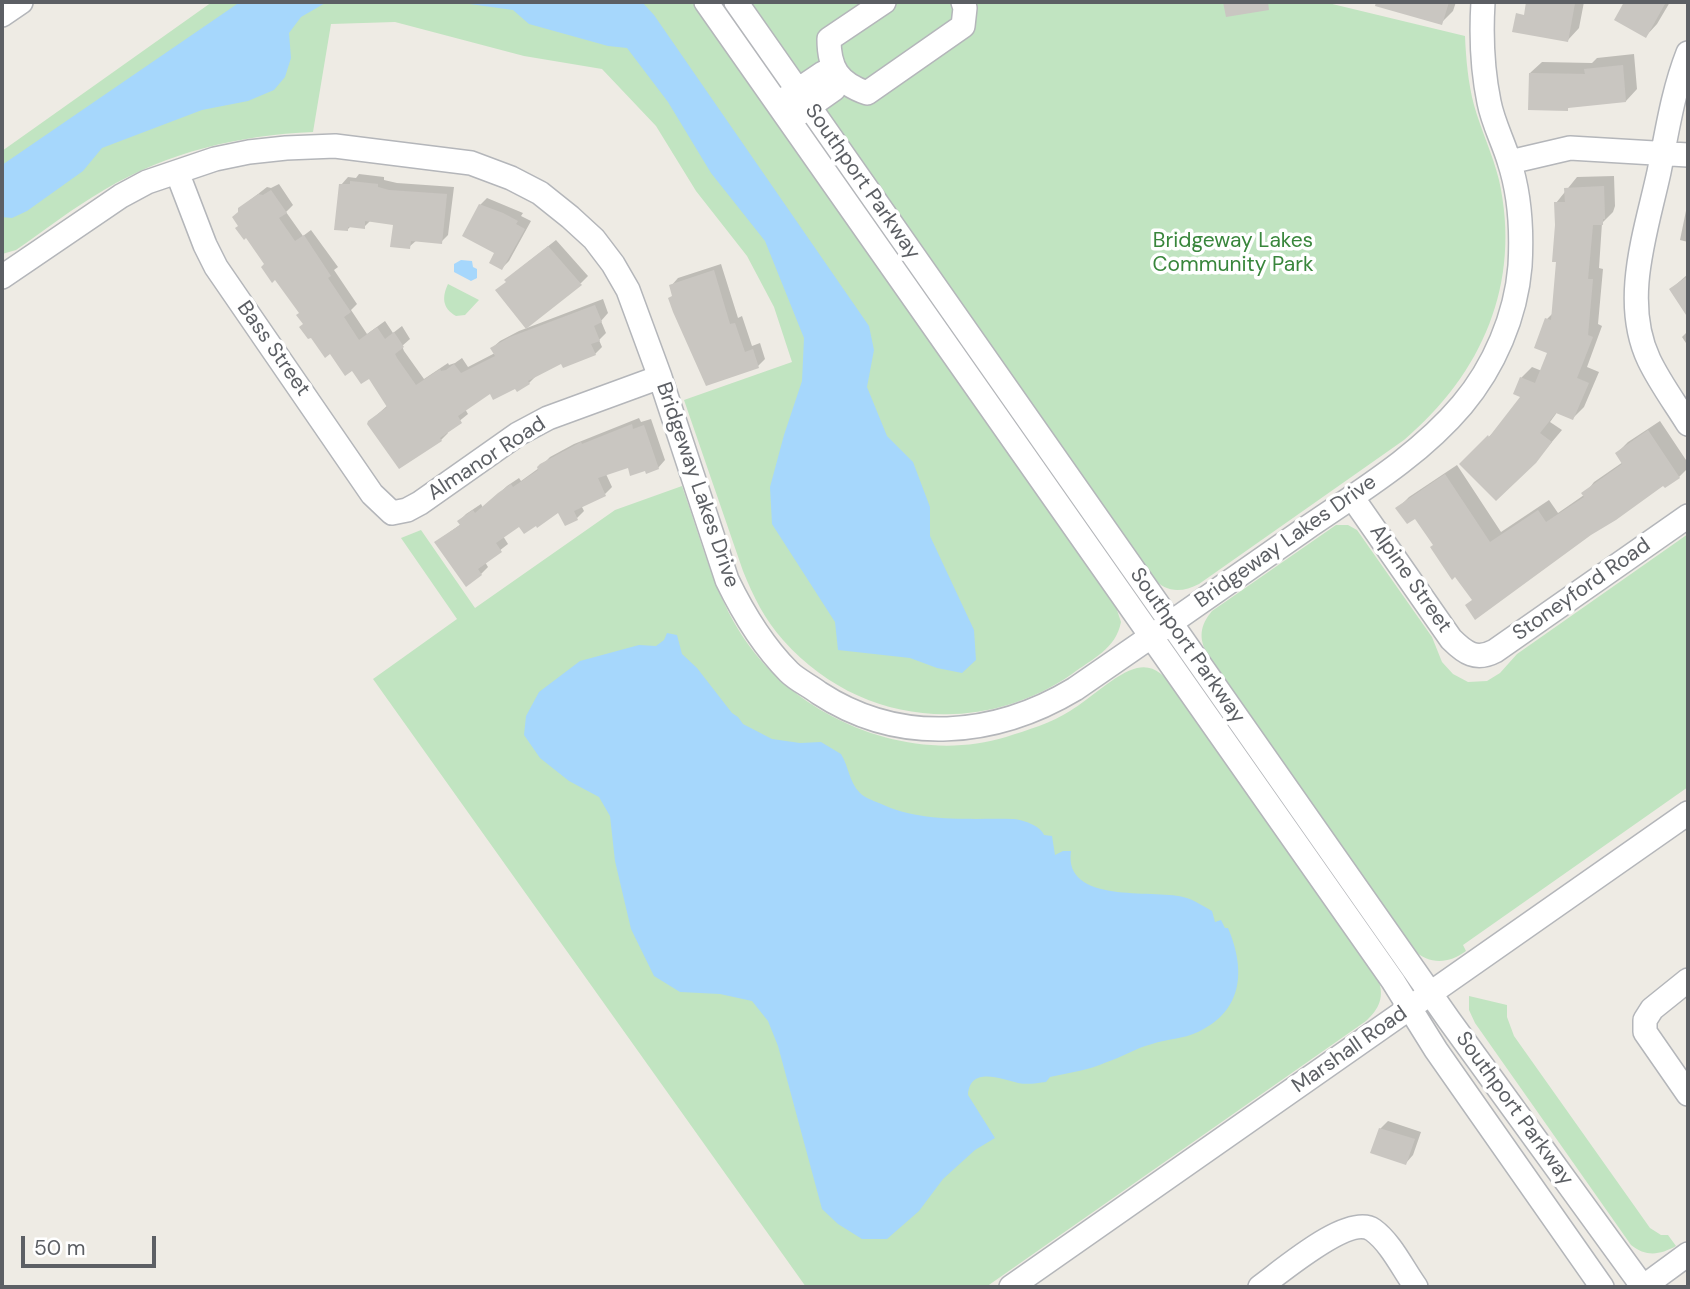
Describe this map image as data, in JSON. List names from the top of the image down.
{
  "streets": {
    "street": [
      "Southport Parkway",
      "Bass Street",
      "Almanor Road",
      "Bridgeway Lakes Drive",
      "Alpine Street",
      "Stoneyford Road",
      "Marshall Road"
    ]
  },
  "crossings": [
    ["Southport Parkway", "Bridgeway Lakes Drive"],
    ["Southport Parkway", "Marshall Road"],
    ["Bass Street", "Almanor Road"],
    ["Bass Street", "Bridgeway Lakes Drive"],
    ["Almanor Road", "Bridgeway Lakes Drive"],
    ["Bridgeway Lakes Drive", "Alpine Street"],
    ["Alpine Street", "Stoneyford Road"]
  ],
  "parks": ["Bridgeway Lakes Community Park"],
  "scale_bar": "50 m"
}
